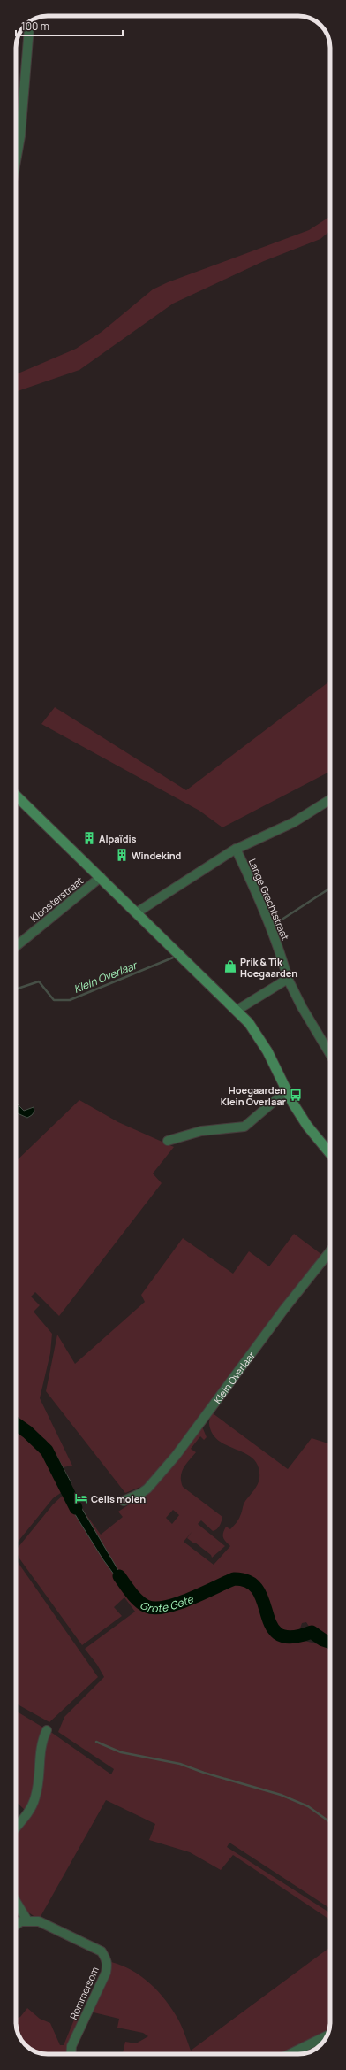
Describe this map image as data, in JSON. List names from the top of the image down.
{
  "streets": {
    "street": [
      "Kloosterstraat",
      "Lange Grachtstraat",
      "Klein Overlaar",
      "Rommersom"
    ]
  },
  "water": ["Klein Overlaar", "Grote Gete"],
  "places": {
    "building": ["Alpaïdis", "Windekind"],
    "shop": ["Prik & Tik Hoegaarden"],
    "bus stop": ["Hoegaarden Klein Overlaar"],
    "hotel": ["Celis molen"]
  },
  "scale_bar": "100 m"
}
